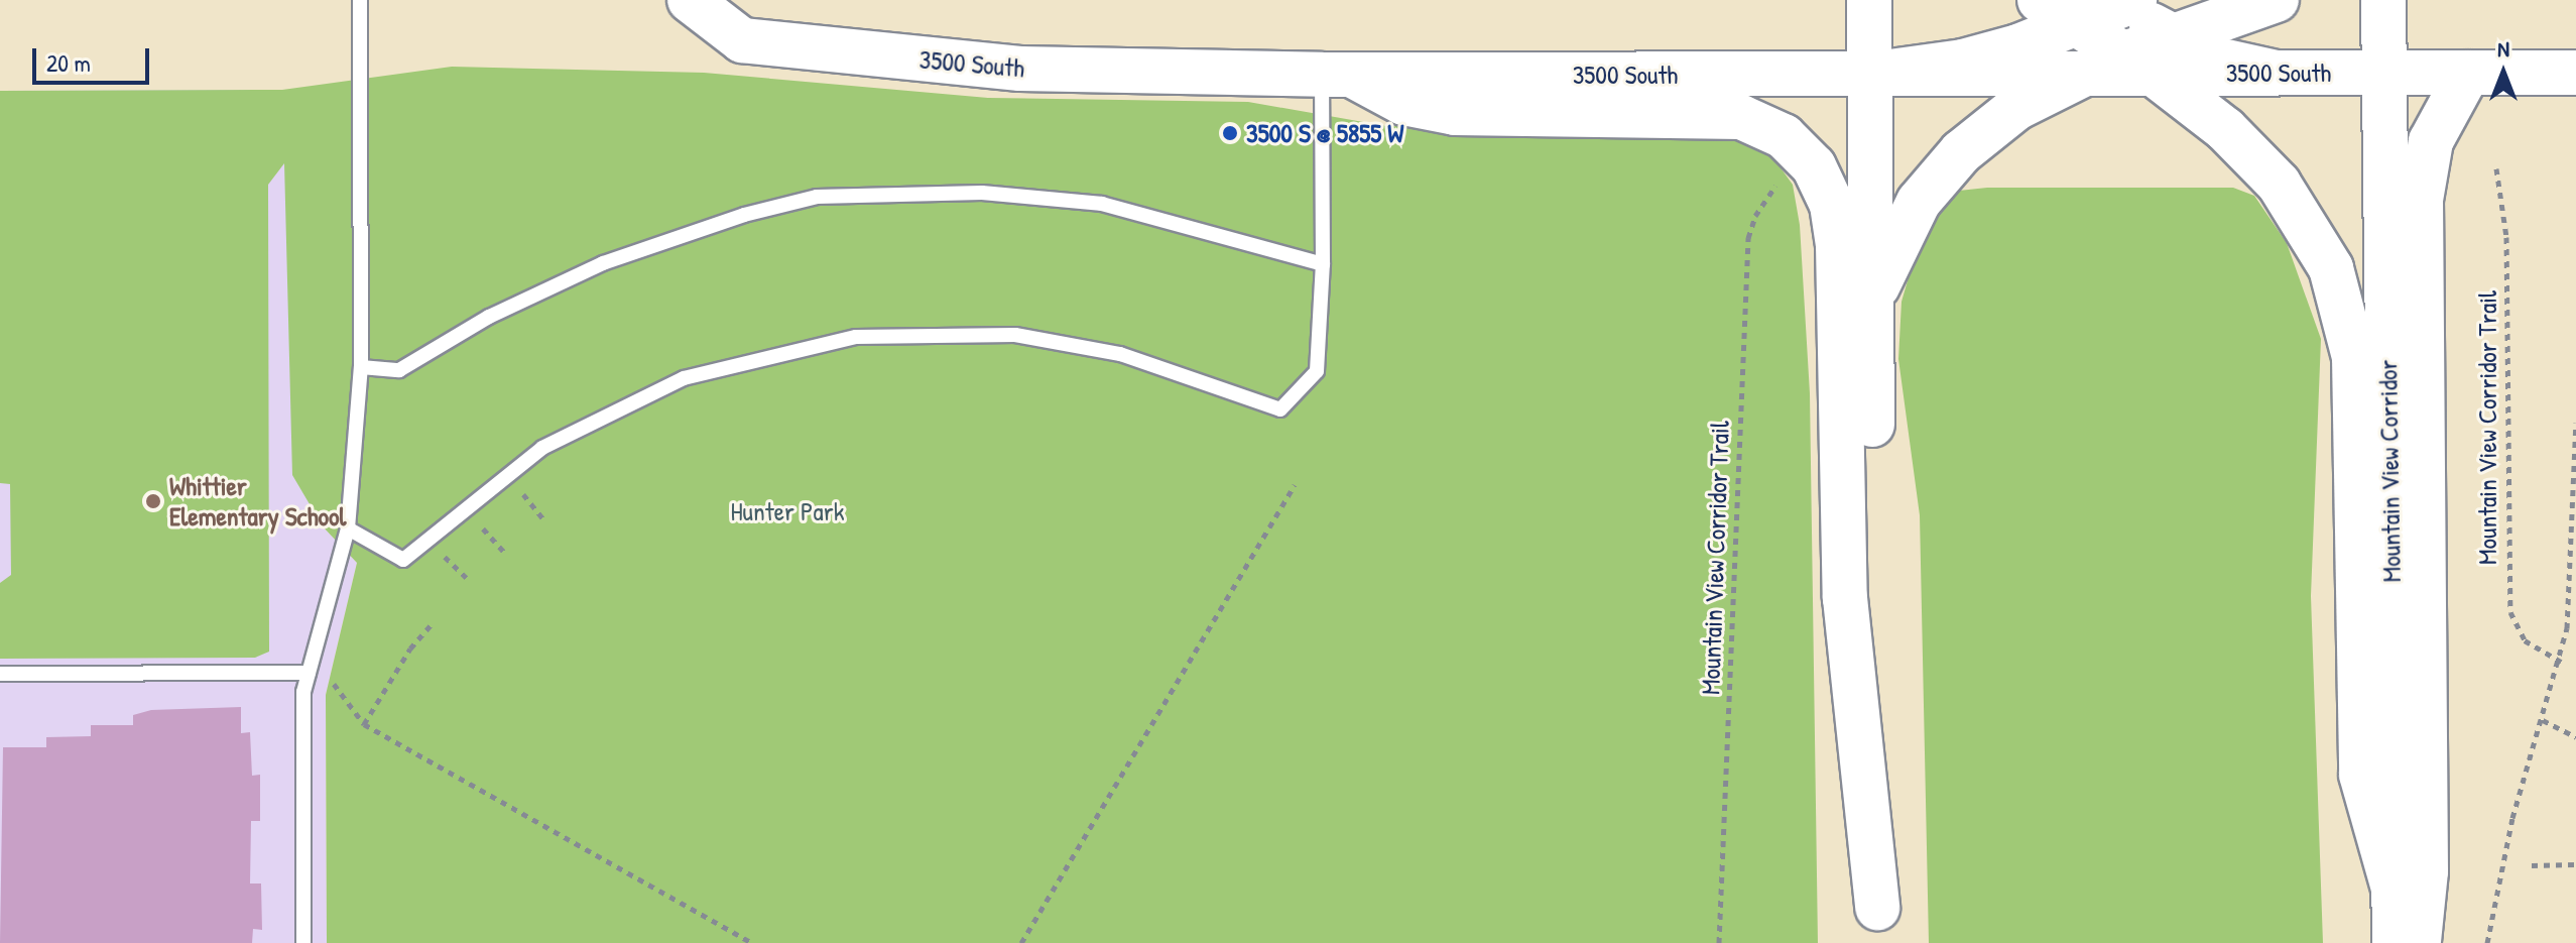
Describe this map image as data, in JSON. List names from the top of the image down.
{
  "streets": {
    "main road": ["3500 South", "Mountain View Corridor"],
    "path": ["Mountain View Corridor Trail"]
  },
  "crossings": [
    ["3500 South", "Mountain View Corridor"]
  ],
  "parks": ["Hunter Park"],
  "places": ["3500 S @ 5855 W", "Whittier Elementary School"],
  "scale_bar": "20 m",
  "north": "top"
}
